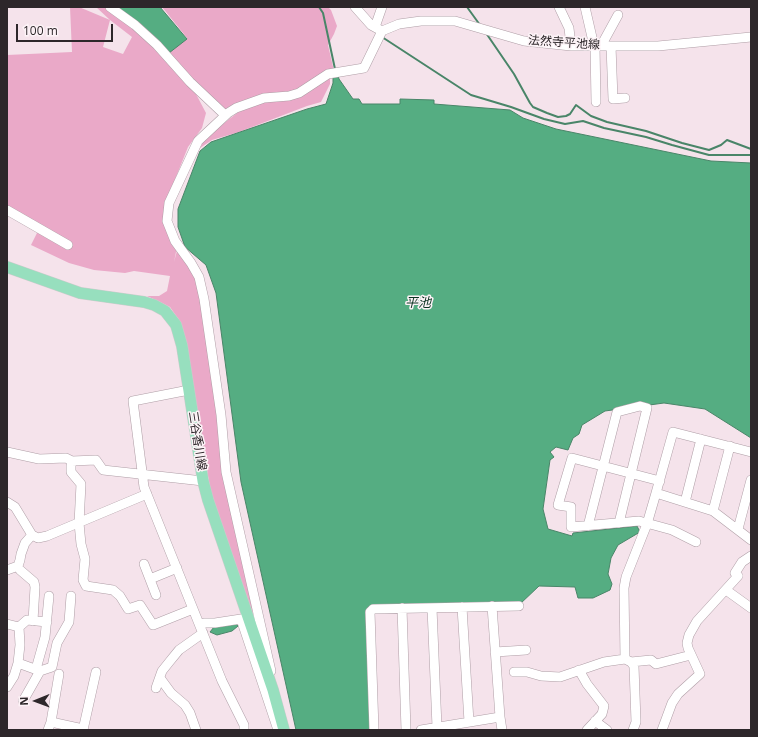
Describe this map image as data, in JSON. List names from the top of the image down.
{
  "streets": {
    "main road": ["三谷香川線"],
    "street": ["法然寺平池線"]
  },
  "water": ["平池"],
  "scale_bar": "100 m",
  "north": "left"
}
